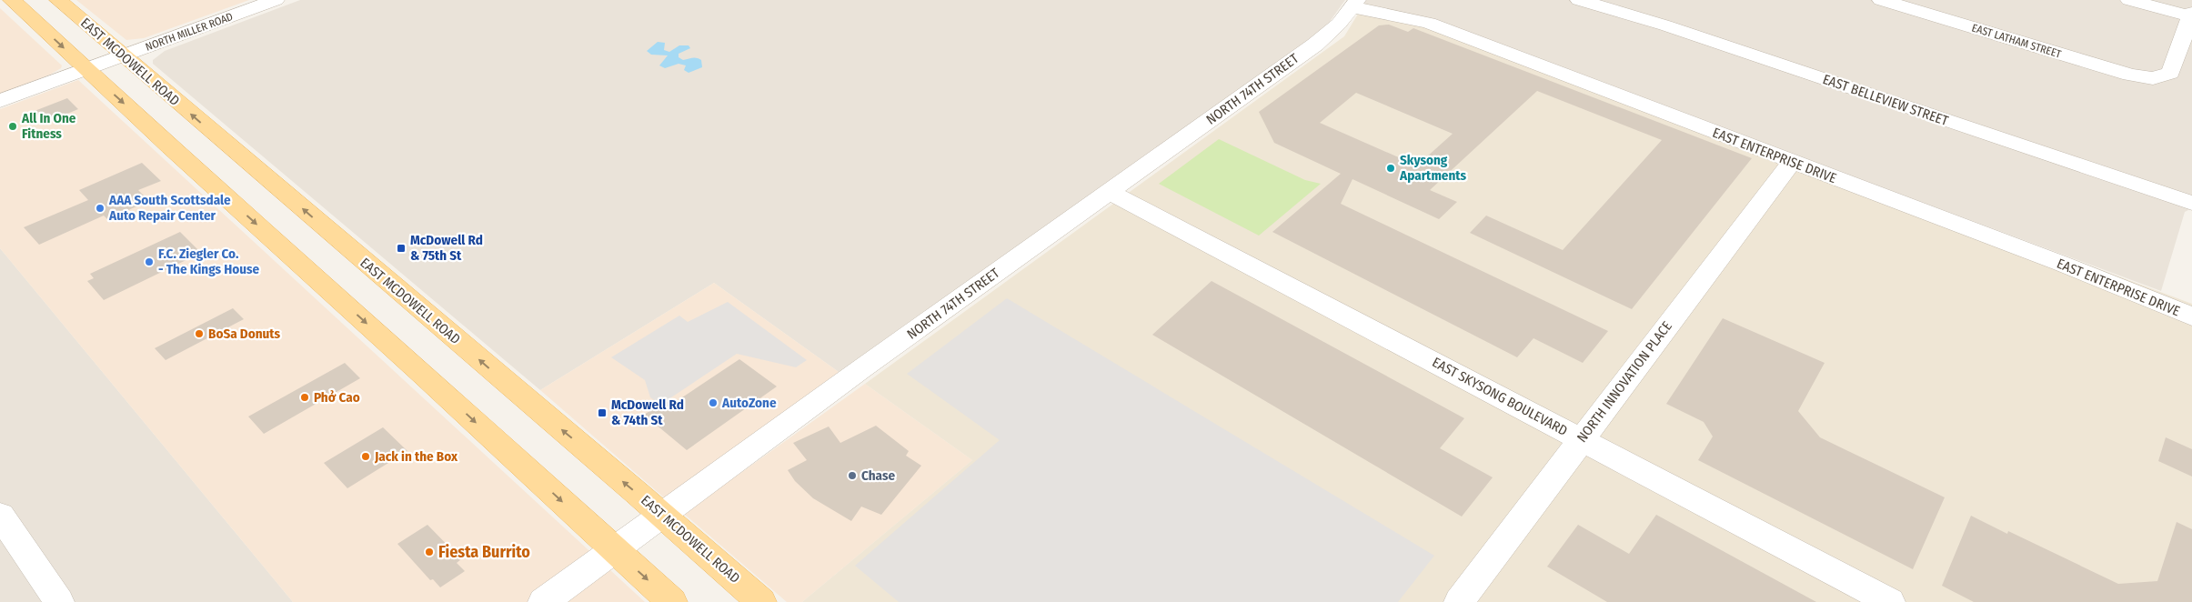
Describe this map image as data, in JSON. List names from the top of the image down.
{
  "streets": {
    "main road": ["EAST MCDOWELL ROAD"],
    "street": [
      "NORTH MILLER ROAD",
      "EAST LATHAM STREET",
      "NORTH 74TH STREET",
      "EAST BELLEVIEW STREET",
      "EAST ENTERPRISE DRIVE",
      "NORTH INNOVATION PLACE",
      "EAST SKYSONG BOULEVARD"
    ]
  },
  "crossings": [
    ["NORTH MILLER ROAD", "EAST MCDOWELL ROAD"],
    ["EAST MCDOWELL ROAD", "NORTH 74TH STREET"],
    ["NORTH 74TH STREET", "EAST ENTERPRISE DRIVE"],
    ["NORTH 74TH STREET", "EAST SKYSONG BOULEVARD"],
    ["EAST ENTERPRISE DRIVE", "NORTH INNOVATION PLACE"],
    ["NORTH INNOVATION PLACE", "EAST SKYSONG BOULEVARD"]
  ],
  "places": {
    "other": [
      "All In One Fitness",
      "Skysong Apartments",
      "AAA South Scottsdale Auto Repair Center",
      "F.C. Ziegler Co. - The Kings House",
      "BoSa Donuts",
      "Phở Cao",
      "AutoZone",
      "Jack in the Box",
      "Chase",
      "Fiesta Burrito"
    ],
    "transit": ["McDowell Rd & 75th St", "McDowell Rd & 74th St"]
  }
}
